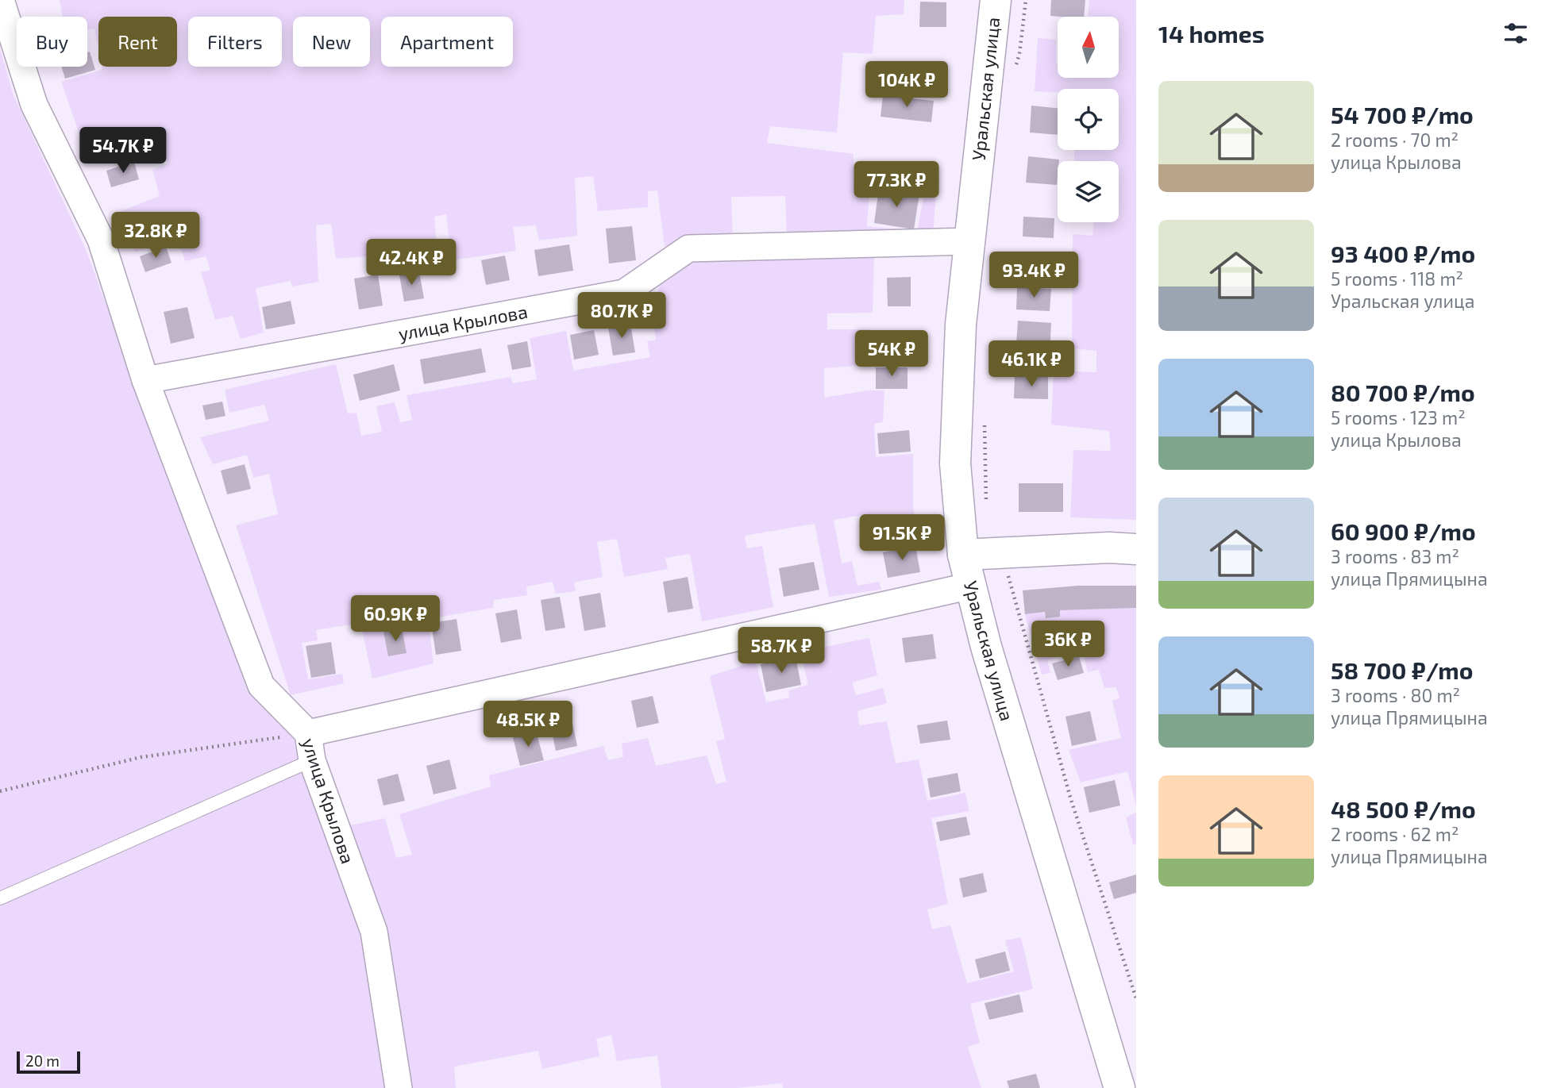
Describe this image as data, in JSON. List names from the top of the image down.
{
  "streets": {
    "main road": ["Уральская улица"],
    "street": ["улица Крылова"]
  },
  "crossings": [
    ["Уральская улица", "улица Крылова"]
  ],
  "scale_bar": "20 m",
  "north": "top",
  "page": {
    "heading": "14 homes",
    "chip": [
      "Buy",
      "Rent",
      "Filters",
      "New",
      "Apartment"
    ],
    "price": [
      "104K ₽",
      "54.7K ₽",
      "77.3K ₽",
      "32.8K ₽",
      "42.4K ₽",
      "93.4K ₽",
      "80.7K ₽",
      "54K ₽",
      "46.1K ₽",
      "91.5K ₽",
      "60.9K ₽",
      "36K ₽",
      "58.7K ₽",
      "48.5K ₽"
    ],
    "list": [
      {
        "name": "54 700 ₽/mo",
        "note": "2 rooms · 70 m² · улица Крылова"
      },
      {
        "name": "93 400 ₽/mo",
        "note": "5 rooms · 118 m² · Уральская улица"
      },
      {
        "name": "80 700 ₽/mo",
        "note": "5 rooms · 123 m² · улица Крылова"
      },
      {
        "name": "60 900 ₽/mo",
        "note": "3 rooms · 83 m² · улица Прямицына"
      },
      {
        "name": "58 700 ₽/mo",
        "note": "3 rooms · 80 m² · улица Прямицына"
      },
      {
        "name": "48 500 ₽/mo",
        "note": "2 rooms · 62 m² · улица Прямицына"
      }
    ],
    "scale": "20 m"
  }
}
